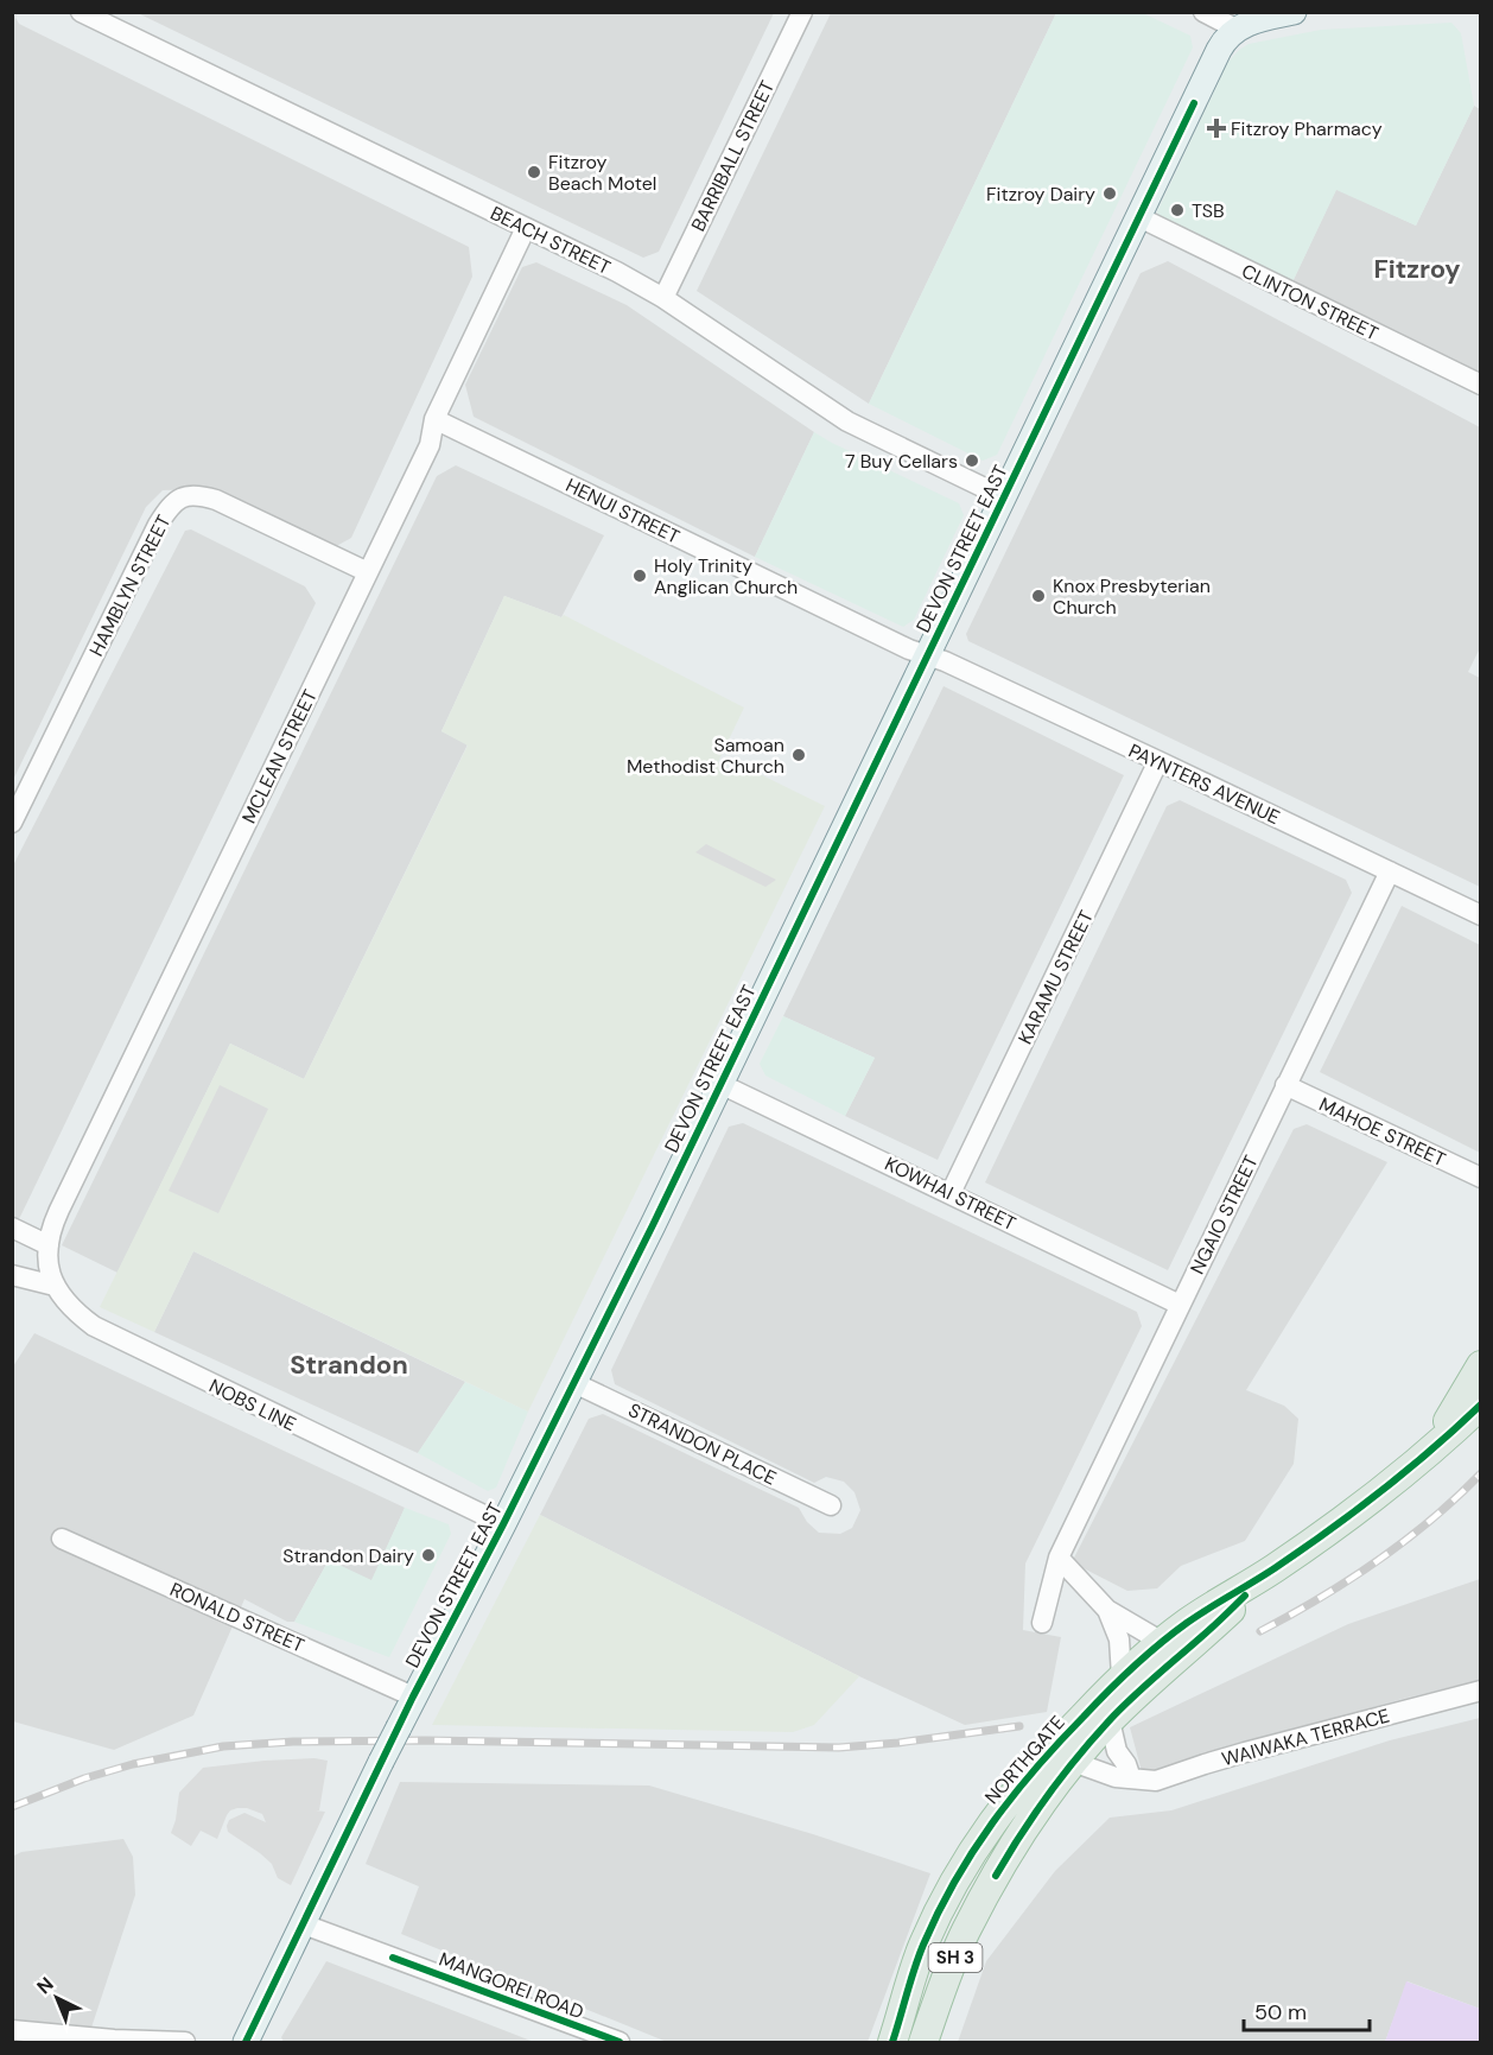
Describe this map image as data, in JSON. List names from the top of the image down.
{
  "streets": {
    "highway": ["NORTHGATE", "SH 3"],
    "main road": ["DEVON STREET EAST"],
    "street": [
      "BARRIBALL STREET",
      "BEACH STREET",
      "CLINTON STREET",
      "HENUI STREET",
      "HAMBLYN STREET",
      "MCLEAN STREET",
      "PAYNTERS AVENUE",
      "KARAMU STREET",
      "MAHOE STREET",
      "KOWHAI STREET",
      "NGAIO STREET",
      "NOBS LINE",
      "STRANDON PLACE",
      "RONALD STREET",
      "WAIWAKA TERRACE",
      "MANGOREI ROAD"
    ]
  },
  "crossings": [
    ["BARRIBALL STREET", "BEACH STREET"],
    ["BEACH STREET", "DEVON STREET EAST"],
    ["BEACH STREET", "MCLEAN STREET"],
    ["CLINTON STREET", "DEVON STREET EAST"],
    ["HENUI STREET", "DEVON STREET EAST"],
    ["HENUI STREET", "MCLEAN STREET"],
    ["HENUI STREET", "PAYNTERS AVENUE"],
    ["DEVON STREET EAST", "PAYNTERS AVENUE"],
    ["DEVON STREET EAST", "KOWHAI STREET"],
    ["DEVON STREET EAST", "NOBS LINE"],
    ["DEVON STREET EAST", "STRANDON PLACE"],
    ["DEVON STREET EAST", "RONALD STREET"],
    ["DEVON STREET EAST", "MANGOREI ROAD"],
    ["HAMBLYN STREET", "MCLEAN STREET"],
    ["MCLEAN STREET", "NOBS LINE"],
    ["PAYNTERS AVENUE", "KARAMU STREET"],
    ["PAYNTERS AVENUE", "NGAIO STREET"],
    ["KARAMU STREET", "KOWHAI STREET"],
    ["MAHOE STREET", "NGAIO STREET"],
    ["KOWHAI STREET", "NGAIO STREET"],
    ["WAIWAKA TERRACE", "NORTHGATE"]
  ],
  "districts": ["Fitzroy", "Strandon"],
  "places": {
    "health": ["Fitzroy Pharmacy"],
    "other": [
      "Fitzroy Beach Motel",
      "Fitzroy Dairy",
      "TSB",
      "7 Buy Cellars",
      "Holy Trinity Anglican Church",
      "Knox Presbyterian Church",
      "Samoan Methodist Church",
      "Strandon Dairy"
    ]
  },
  "scale_bar": "50 m",
  "north": "top left"
}
